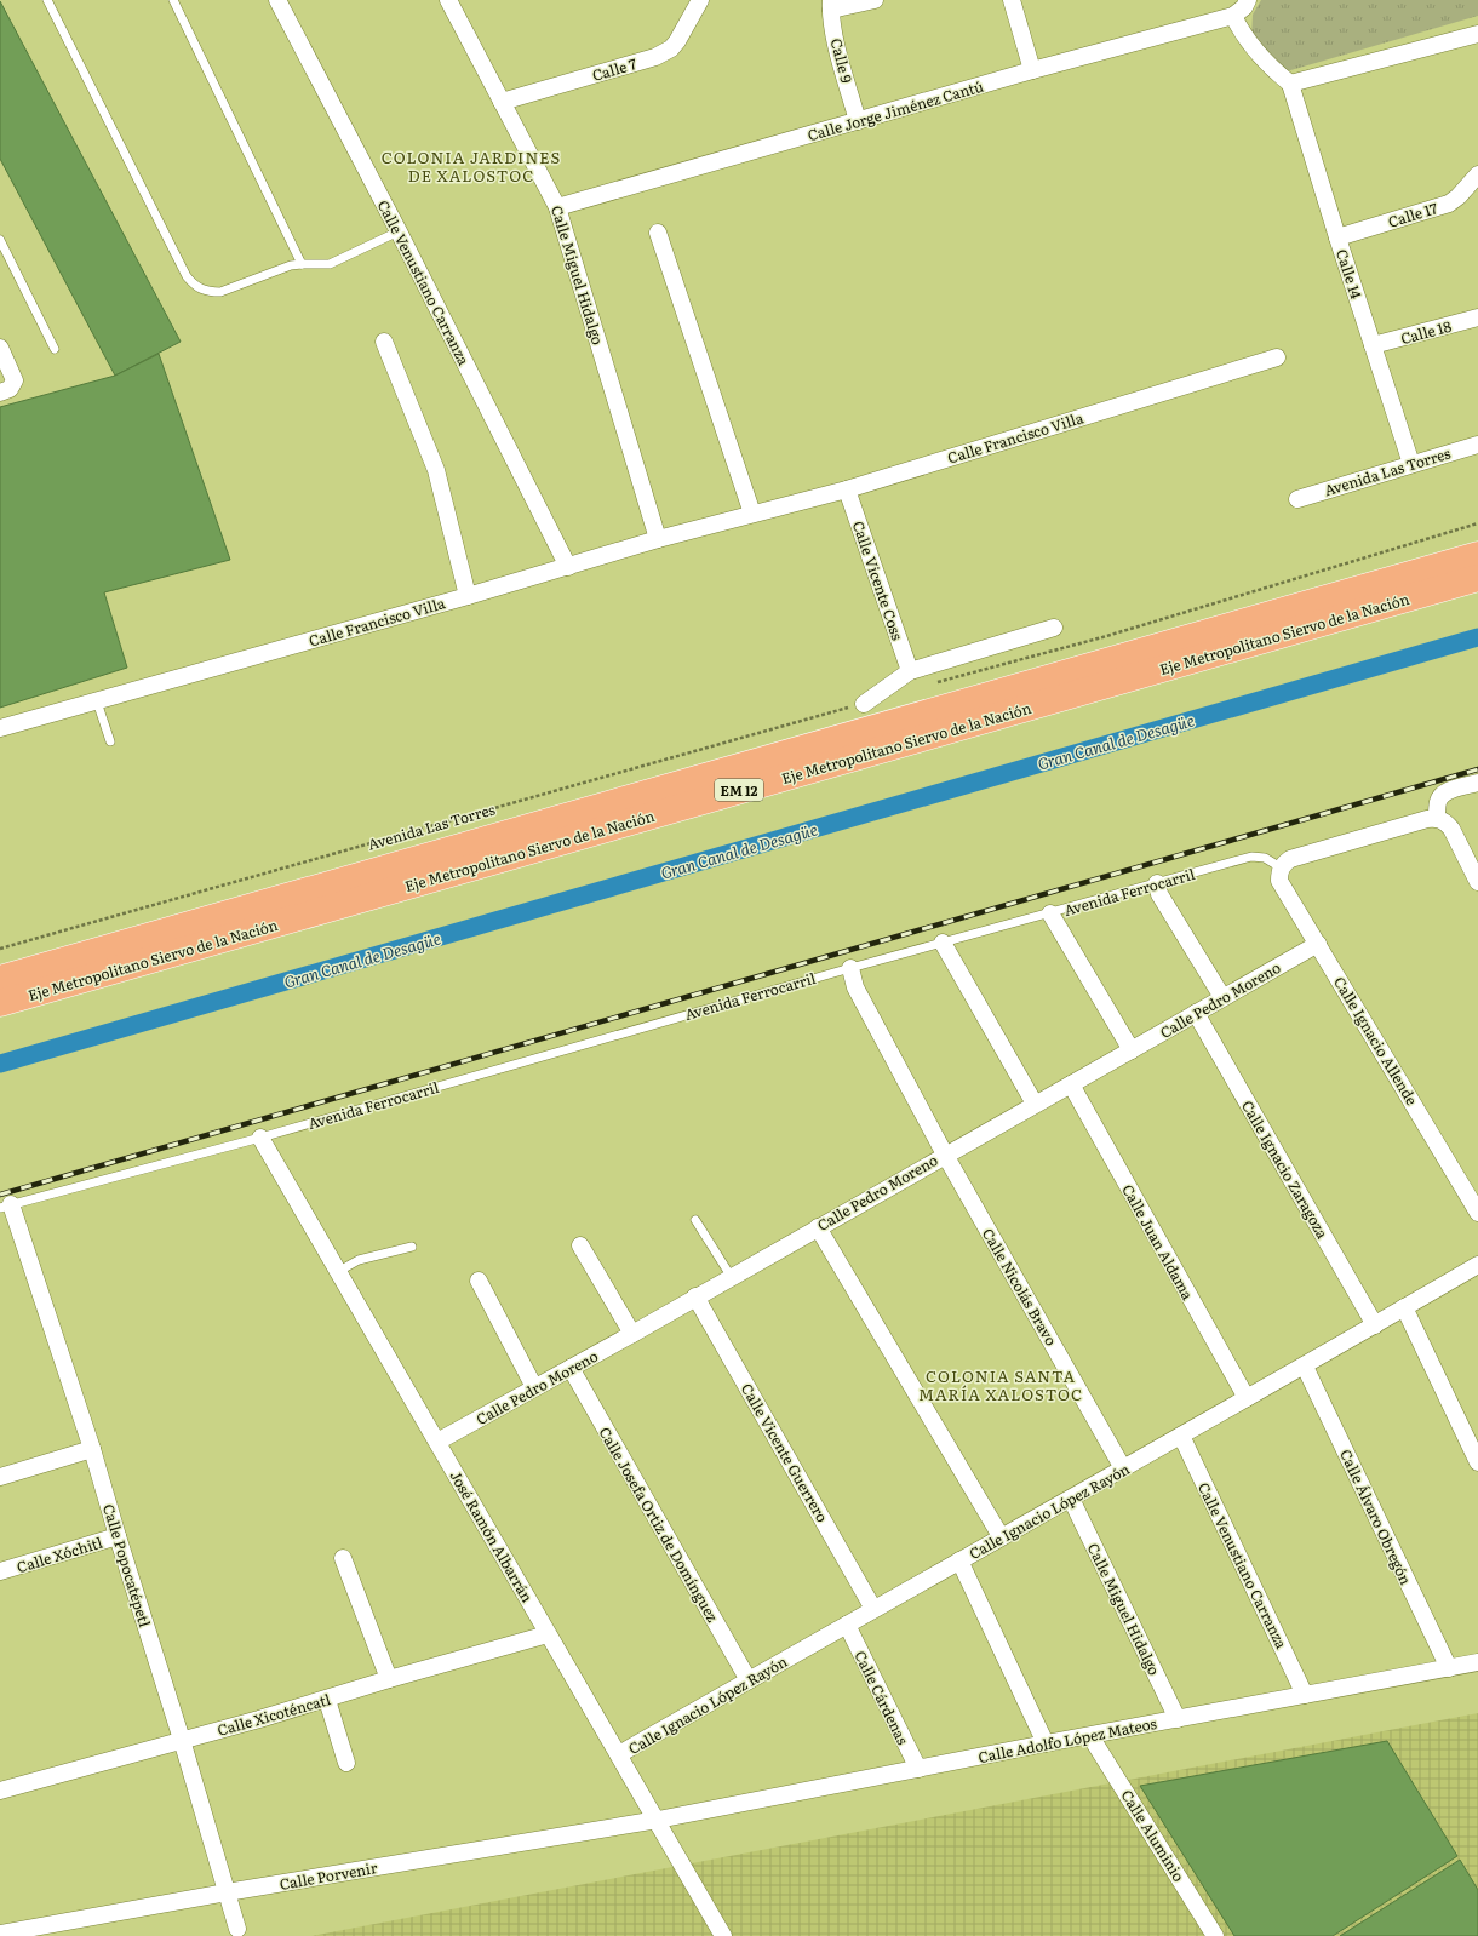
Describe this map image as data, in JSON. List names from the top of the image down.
{
  "streets": {
    "highway": ["Eje Metropolitano Siervo de la Nación", "EM 12"],
    "street": [
      "Calle 9",
      "Calle 7",
      "Calle Jorge Jiménez Cantú",
      "Calle 17",
      "Calle 14",
      "Calle Miguel Hidalgo",
      "Calle Venustiano Carranza",
      "Calle 18",
      "Calle Francisco Villa",
      "Avenida Las Torres",
      "Calle Vicente Coss",
      "Calle Pedro Moreno",
      "Calle Ignacio Allende",
      "Calle Ignacio Zaragoza",
      "Calle Juan Aldama",
      "Calle Nicolás Bravo",
      "Calle Vicente Guerrero",
      "Calle Ignacio López Rayón",
      "Calle Álvaro Obregón",
      "Calle Josefa Ortiz de Domínguez",
      "José Ramón Albarrán",
      "Calle Xóchitl",
      "Calle Popocatépetl",
      "Calle Cárdenas",
      "Calle Xicoténcatl",
      "Calle Adolfo López Mateos",
      "Calle Aluminio",
      "Calle Porvenir"
    ],
    "lane": ["Avenida Ferrocarril"]
  },
  "crossings": [
    ["Calle 9", "Calle Jorge Jiménez Cantú"],
    ["Calle 7", "Calle Miguel Hidalgo"],
    ["Calle Jorge Jiménez Cantú", "Calle Miguel Hidalgo"],
    ["Calle 17", "Calle 14"],
    ["Calle 14", "Calle 18"],
    ["Calle 14", "Avenida Las Torres"],
    ["Calle Miguel Hidalgo", "Calle Francisco Villa"],
    ["Calle Miguel Hidalgo", "Calle Ignacio López Rayón"],
    ["Calle Miguel Hidalgo", "Calle Adolfo López Mateos"],
    ["Calle Venustiano Carranza", "Calle Francisco Villa"],
    ["Calle Venustiano Carranza", "Calle Ignacio López Rayón"],
    ["Calle Venustiano Carranza", "Calle Adolfo López Mateos"],
    ["Calle Francisco Villa", "Calle Vicente Coss"],
    ["Avenida Ferrocarril", "Calle Ignacio Allende"],
    ["Avenida Ferrocarril", "Calle Nicolás Bravo"],
    ["Avenida Ferrocarril", "José Ramón Albarrán"],
    ["Avenida Ferrocarril", "Calle Popocatépetl"],
    ["Calle Pedro Moreno", "Calle Ignacio Allende"],
    ["Calle Pedro Moreno", "Calle Ignacio Zaragoza"],
    ["Calle Pedro Moreno", "Calle Juan Aldama"],
    ["Calle Pedro Moreno", "Calle Nicolás Bravo"],
    ["Calle Pedro Moreno", "Calle Vicente Guerrero"],
    ["Calle Pedro Moreno", "Calle Josefa Ortiz de Domínguez"],
    ["Calle Pedro Moreno", "José Ramón Albarrán"],
    ["Calle Ignacio Zaragoza", "Calle Ignacio López Rayón"],
    ["Calle Juan Aldama", "Calle Ignacio López Rayón"],
    ["Calle Nicolás Bravo", "Calle Ignacio López Rayón"],
    ["Calle Vicente Guerrero", "Calle Ignacio López Rayón"],
    ["Calle Ignacio López Rayón", "Calle Álvaro Obregón"],
    ["Calle Ignacio López Rayón", "Calle Josefa Ortiz de Domínguez"],
    ["Calle Ignacio López Rayón", "José Ramón Albarrán"],
    ["Calle Ignacio López Rayón", "Calle Cárdenas"],
    ["Calle Álvaro Obregón", "Calle Adolfo López Mateos"],
    ["José Ramón Albarrán", "Calle Xicoténcatl"],
    ["José Ramón Albarrán", "Calle Adolfo López Mateos"],
    ["José Ramón Albarrán", "Calle Porvenir"],
    ["Calle Xóchitl", "Calle Popocatépetl"],
    ["Calle Popocatépetl", "Calle Xicoténcatl"],
    ["Calle Popocatépetl", "Calle Porvenir"],
    ["Calle Cárdenas", "Calle Adolfo López Mateos"],
    ["Calle Adolfo López Mateos", "Calle Aluminio"],
    ["Calle Adolfo López Mateos", "Calle Porvenir"]
  ],
  "districts": ["COLONIA JARDINES DE XALOSTOC", "COLONIA SANTA MARÍA XALOSTOC"],
  "water": ["Gran Canal de Desagüe"]
}
